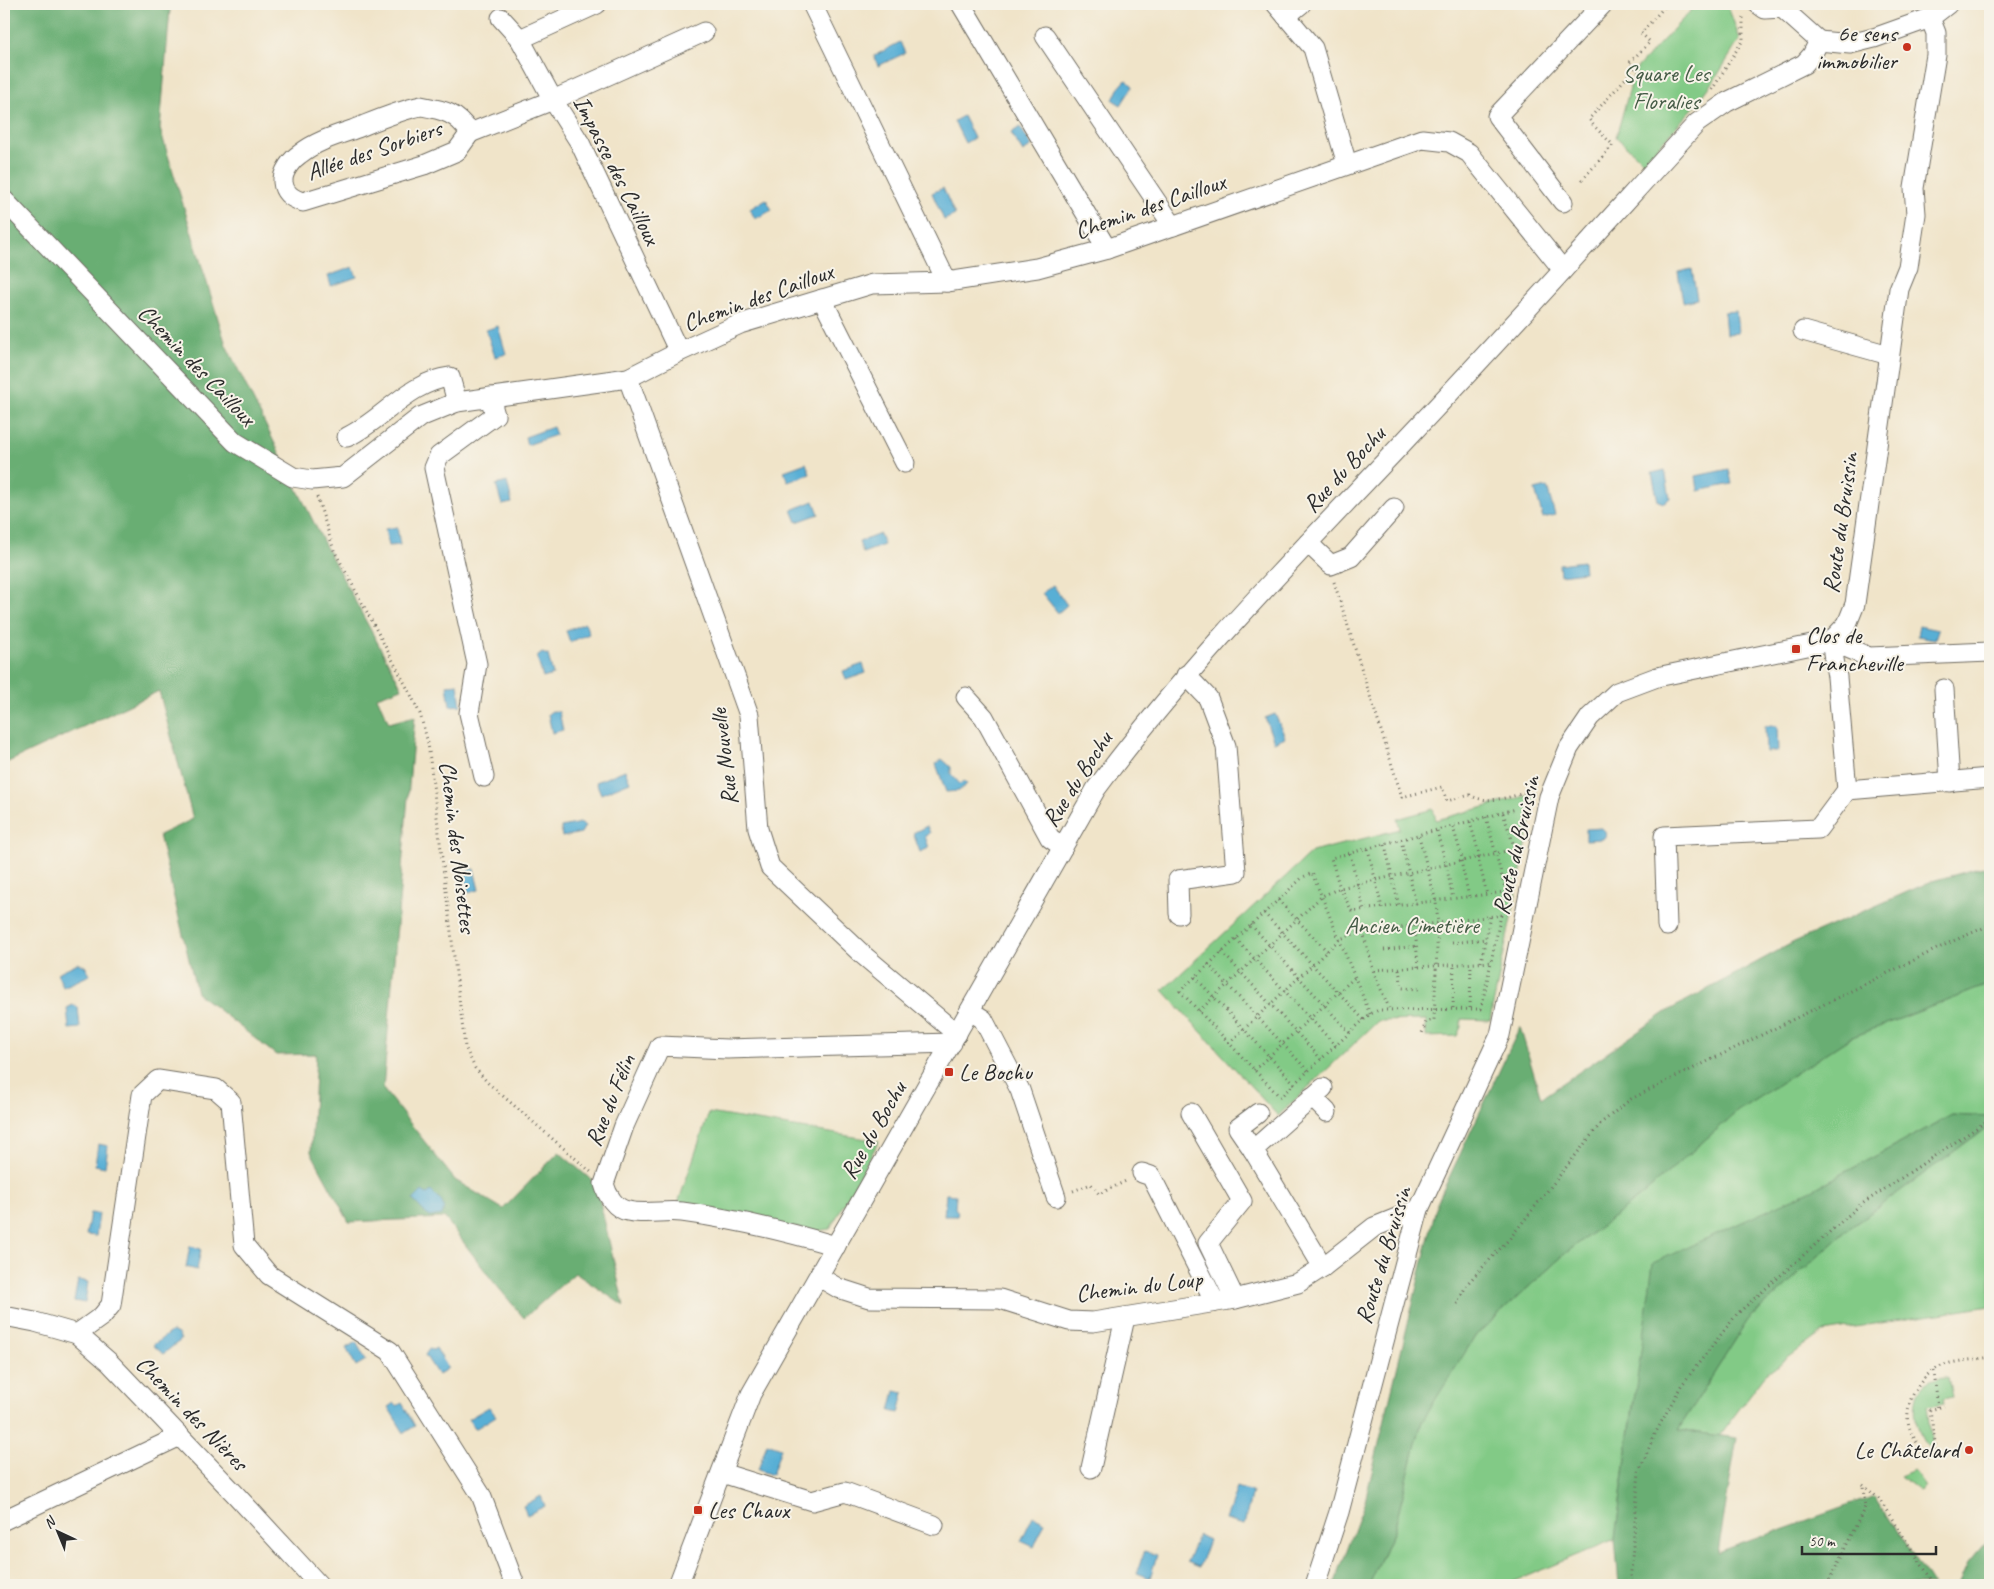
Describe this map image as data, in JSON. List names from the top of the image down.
{
  "streets": {
    "street": [
      "Allée des Sorbiers",
      "Impasse des Cailloux",
      "Chemin des Cailloux",
      "Rue du Bochu",
      "Route du Bruissin",
      "Rue Nouvelle",
      "Rue du Félin",
      "Chemin du Loup",
      "Chemin des Nières"
    ],
    "path": ["Chemin des Noisettes"]
  },
  "crossings": [
    ["Allée des Sorbiers", "Impasse des Cailloux"],
    ["Impasse des Cailloux", "Chemin des Cailloux"],
    ["Chemin des Cailloux", "Rue du Bochu"],
    ["Chemin des Cailloux", "Rue Nouvelle"],
    ["Chemin des Cailloux", "Chemin des Noisettes"],
    ["Rue du Bochu", "Rue Nouvelle"],
    ["Rue du Bochu", "Rue du Félin"],
    ["Rue du Bochu", "Chemin du Loup"],
    ["Route du Bruissin", "Chemin du Loup"],
    ["Rue Nouvelle", "Rue du Félin"],
    ["Chemin des Noisettes", "Rue du Félin"]
  ],
  "parks": ["Square Les Floralies", "Ancien Cimetière"],
  "places": {
    "other": ["6e sens immobilier", "Le Châtelard"],
    "transit": ["Clos de Francheville", "Le Bochu", "Les Chaux"]
  },
  "scale_bar": "50 m",
  "north": "top left"
}
